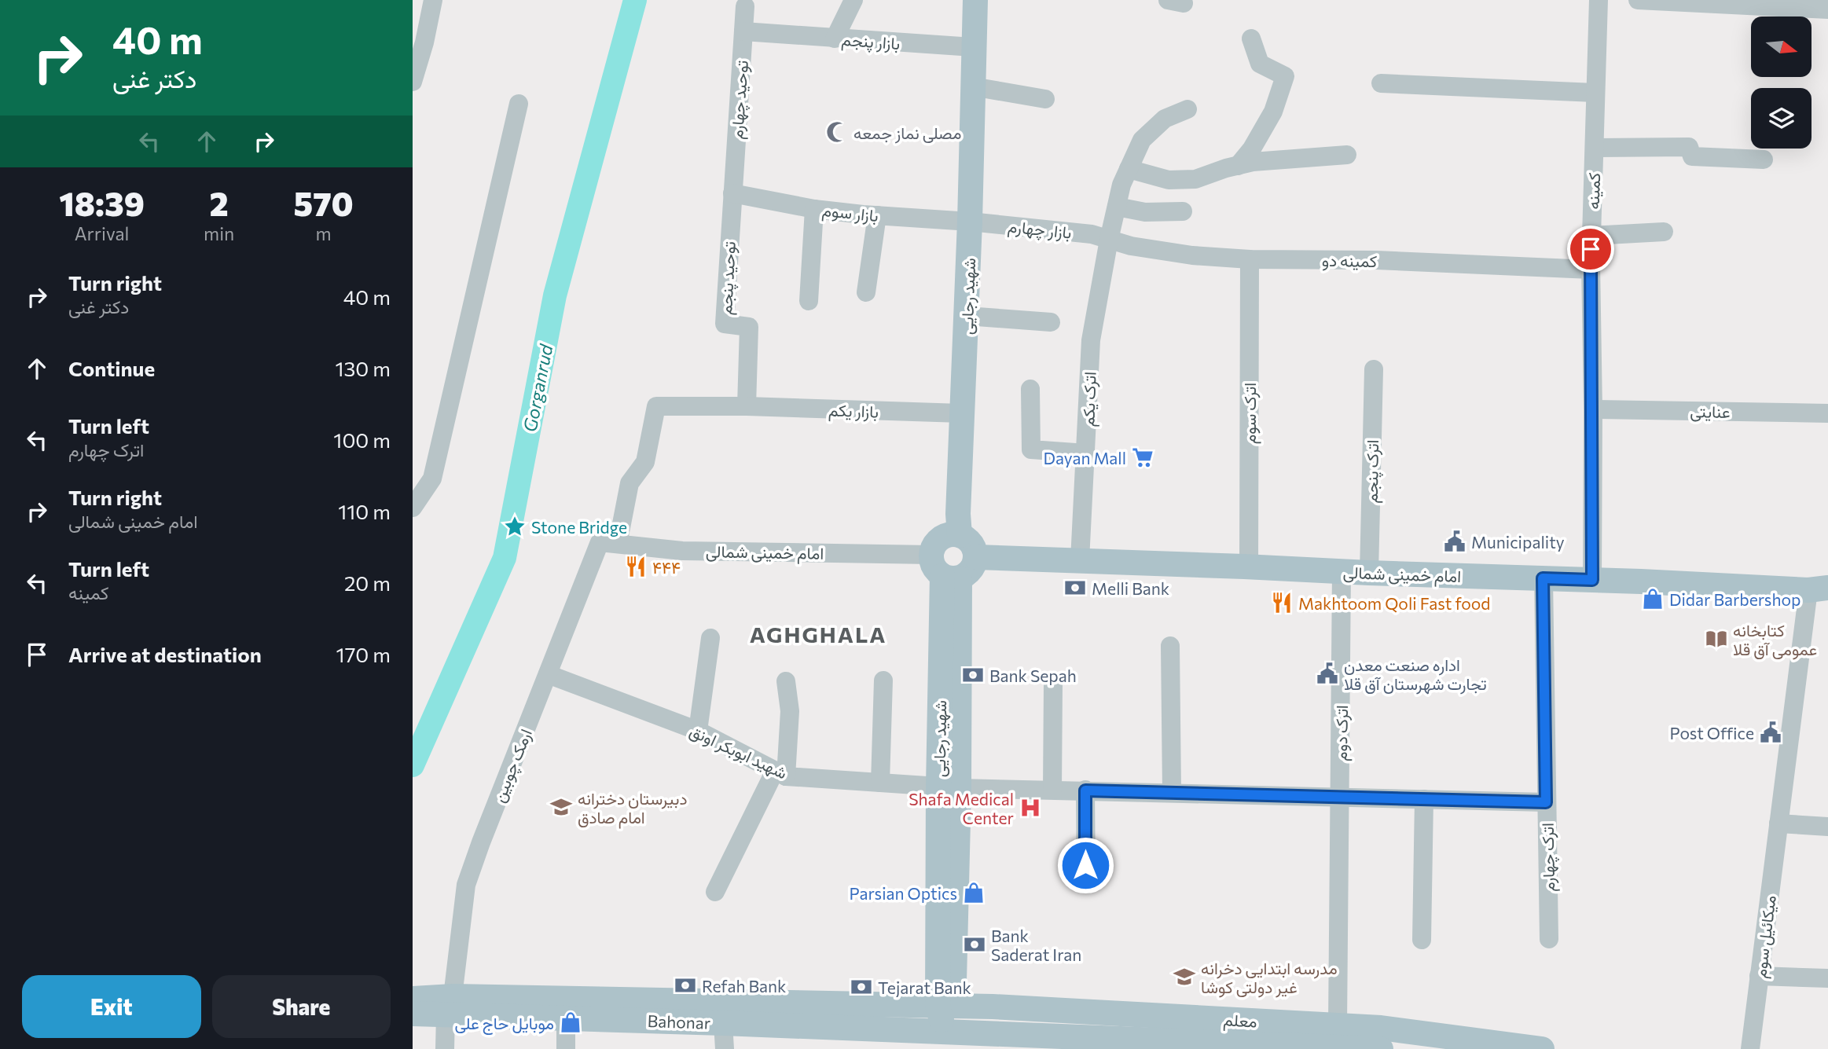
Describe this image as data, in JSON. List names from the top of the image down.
{
  "streets": {
    "main road": [
      "شهید رجایی",
      "امام خمینی شمالی",
      "معلم",
      "Bahonar"
    ],
    "street": [
      "بازار پنجم",
      "توحید چهارم",
      "کمینه",
      "بازار سوم",
      "بازار چهارم",
      "کمینه دو",
      "توحید پنجم",
      "اترک یکم",
      "بازار یکم",
      "عنایتی",
      "اترک سوم",
      "اترک پنجم",
      "اترک دوم",
      "شهید ابوبکر اونق",
      "ارمک چوبین",
      "اترک چهارم",
      "میکائیل سوم"
    ]
  },
  "crossings": [
    ["بازار پنجم", "توحید چهارم"],
    ["بازار پنجم", "شهید رجایی"],
    ["توحید چهارم", "بازار سوم"],
    ["توحید چهارم", "توحید پنجم"],
    ["کمینه", "کمینه دو"],
    ["کمینه", "عنایتی"],
    ["کمینه", "امام خمینی شمالی"],
    ["بازار سوم", "بازار چهارم"],
    ["بازار سوم", "توحید پنجم"],
    ["بازار سوم", "شهید رجایی"],
    ["بازار چهارم", "کمینه دو"],
    ["بازار چهارم", "شهید رجایی"],
    ["بازار چهارم", "اترک یکم"],
    ["کمینه دو", "اترک یکم"],
    ["کمینه دو", "اترک سوم"],
    ["توحید پنجم", "بازار یکم"],
    ["شهید رجایی", "بازار یکم"],
    ["شهید رجایی", "امام خمینی شمالی"],
    ["شهید رجایی", "شهید ابوبکر اونق"],
    ["شهید رجایی", "معلم"],
    ["شهید رجایی", "Bahonar"],
    ["اترک یکم", "امام خمینی شمالی"],
    ["بازار یکم", "امام خمینی شمالی"],
    ["بازار یکم", "ارمک چوبین"],
    ["اترک سوم", "امام خمینی شمالی"],
    ["اترک پنجم", "امام خمینی شمالی"],
    ["امام خمینی شمالی", "اترک دوم"],
    ["امام خمینی شمالی", "ارمک چوبین"],
    ["امام خمینی شمالی", "اترک چهارم"],
    ["امام خمینی شمالی", "میکائیل سوم"],
    ["اترک دوم", "شهید ابوبکر اونق"],
    ["اترک دوم", "معلم"],
    ["شهید ابوبکر اونق", "ارمک چوبین"],
    ["شهید ابوبکر اونق", "اترک چهارم"],
    ["ارمک چوبین", "Bahonar"],
    ["معلم", "Bahonar"]
  ],
  "districts": ["AGHGHALA"],
  "water": ["Gorganrud"],
  "places": {
    "mosque": ["مصلی نماز جمعه"],
    "supermarket": ["Dayan Mall"],
    "place": ["Stone Bridge"],
    "public building": ["Municipality", "اداره صنعت معدن تجارت شهرستان آق قلا", "Post Office"],
    "restaurant": ["۴۴۴", "Makhtoom Qoli Fast food"],
    "bank": [
      "Melli Bank",
      "Bank Sepah",
      "Bank Saderat Iran",
      "Refah Bank",
      "Tejarat Bank"
    ],
    "shop": ["Didar Barbershop", "Parsian Optics", "موبایل حاج علی"],
    "library": ["کتابخانه عمومی آق قلا"],
    "school or university": ["دبیرستان دخترانه امام صادق", "مدرسه ابتدایی دخرانه غیر دولتی کوشا"],
    "hospital": ["Shafa Medical Center"]
  },
  "north": "right",
  "page": {
    "turn": ["40 m", "دکتر غنی"],
    "eta": [
      "18:39",
      "Arrival",
      "2",
      "min",
      "570",
      "m"
    ],
    "list": [
      {
        "name": "Turn right",
        "note": "دکتر غنی",
        "value": "40 m"
      },
      {
        "name": "Continue",
        "value": "130 m"
      },
      {
        "name": "Turn left",
        "note": "اترک چهارم",
        "value": "100 m"
      },
      {
        "name": "Turn right",
        "note": "امام خمینی شمالی",
        "value": "110 m"
      },
      {
        "name": "Turn left",
        "note": "کمینه",
        "value": "20 m"
      },
      {
        "name": "Arrive at destination",
        "value": "170 m"
      }
    ],
    "buttons": ["Exit", "Share"]
  }
}
